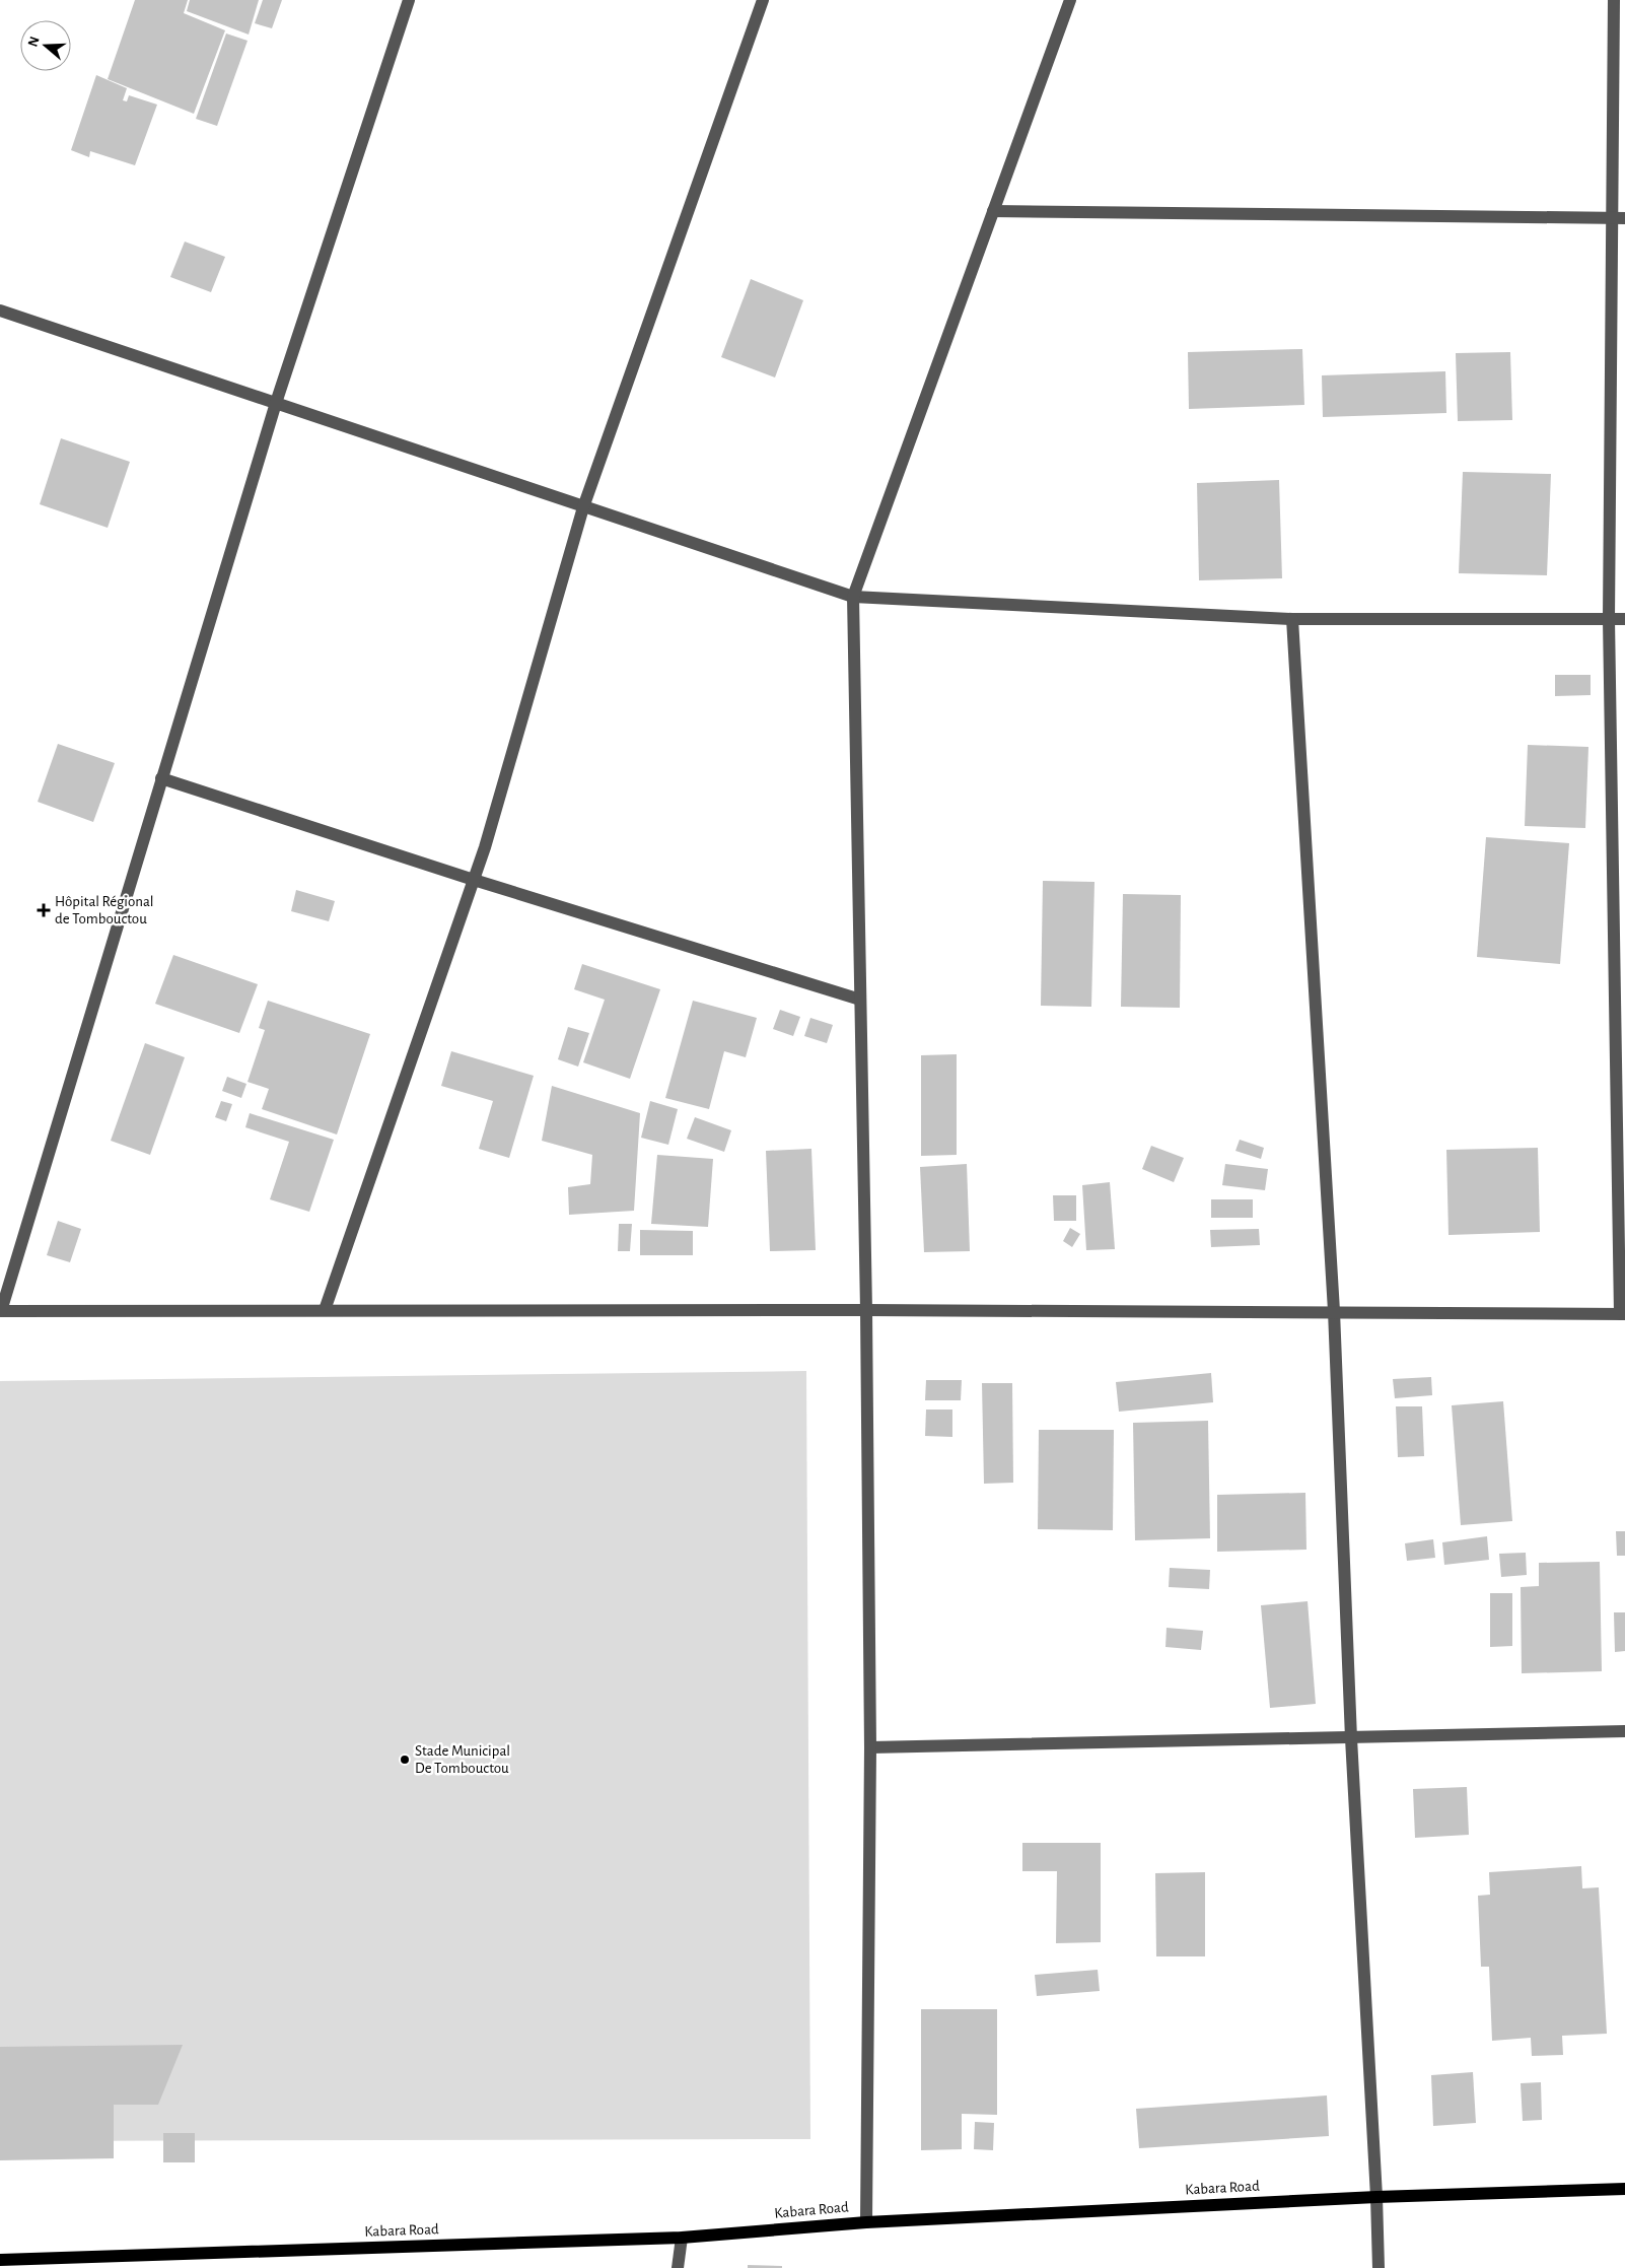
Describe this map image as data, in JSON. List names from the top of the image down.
{
  "streets": {
    "main road": ["Kabara Road"]
  },
  "places": {
    "health": ["Hôpital Régional de Tombouctou"],
    "other": ["Stade Municipal De Tombouctou"]
  },
  "north": "left"
}
